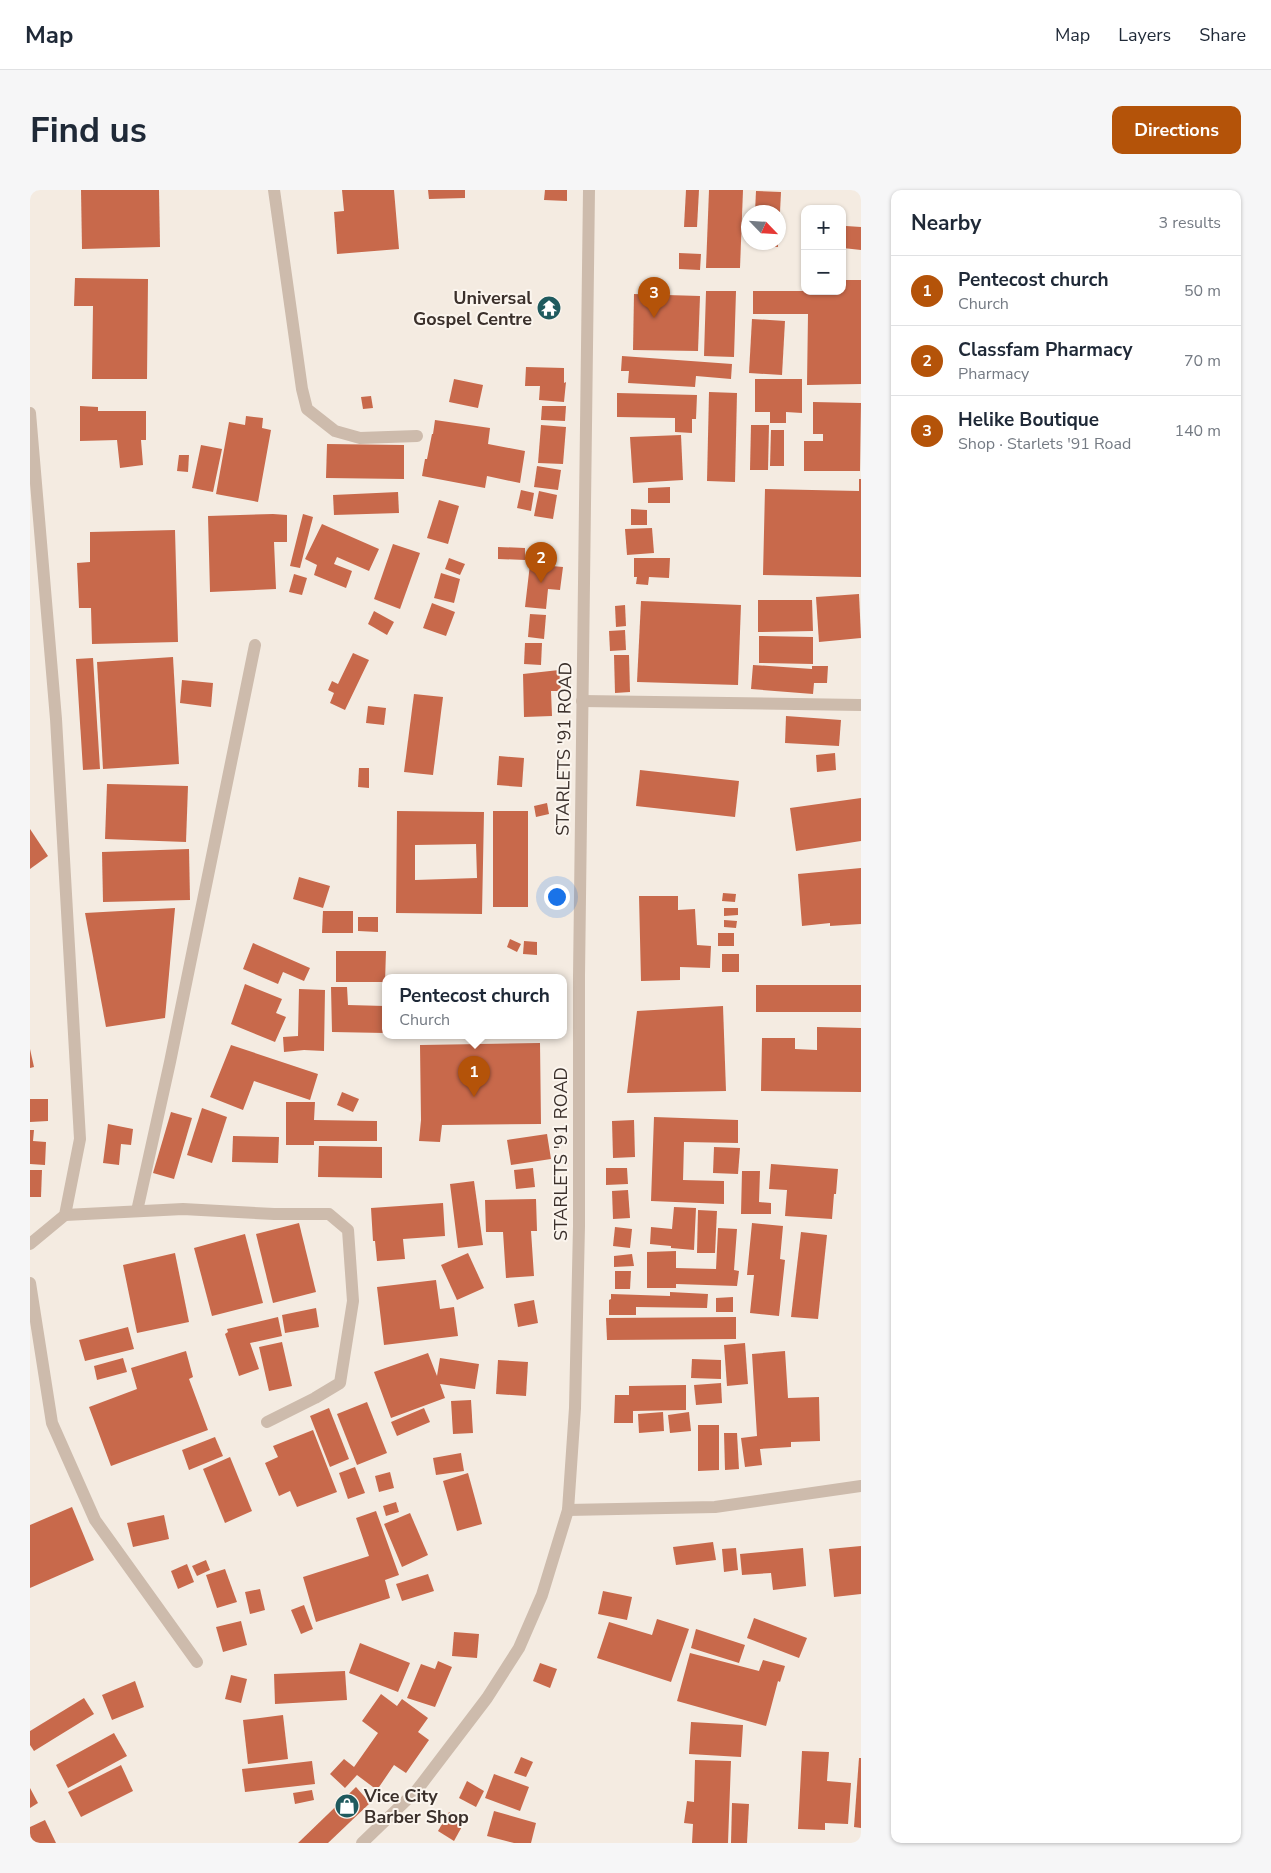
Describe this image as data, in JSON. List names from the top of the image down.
{
  "streets": {
    "street": ["STARLETS '91 ROAD"]
  },
  "places": {
    "temple": ["Universal Gospel Centre"],
    "shop": ["Vice City Barber Shop"]
  },
  "north": "bottom right",
  "page": {
    "header": "Map",
    "nav": ["Map", "Layers", "Share"],
    "buttons": "Directions",
    "title": "Find us",
    "heading": ["Nearby", "3 results"],
    "map_buttons": ["+", "−"],
    "list": [
      {
        "mark": "1",
        "name": "Pentecost church",
        "note": "Church",
        "value": "50 m"
      },
      {
        "mark": "2",
        "name": "Classfam Pharmacy",
        "note": "Pharmacy",
        "value": "70 m"
      },
      {
        "mark": "3",
        "name": "Helike Boutique",
        "note": "Shop · Starlets '91 Road",
        "value": "140 m"
      }
    ],
    "pins": ["3", "2", "1"],
    "popup": ["Pentecost church", "Church"]
  }
}
